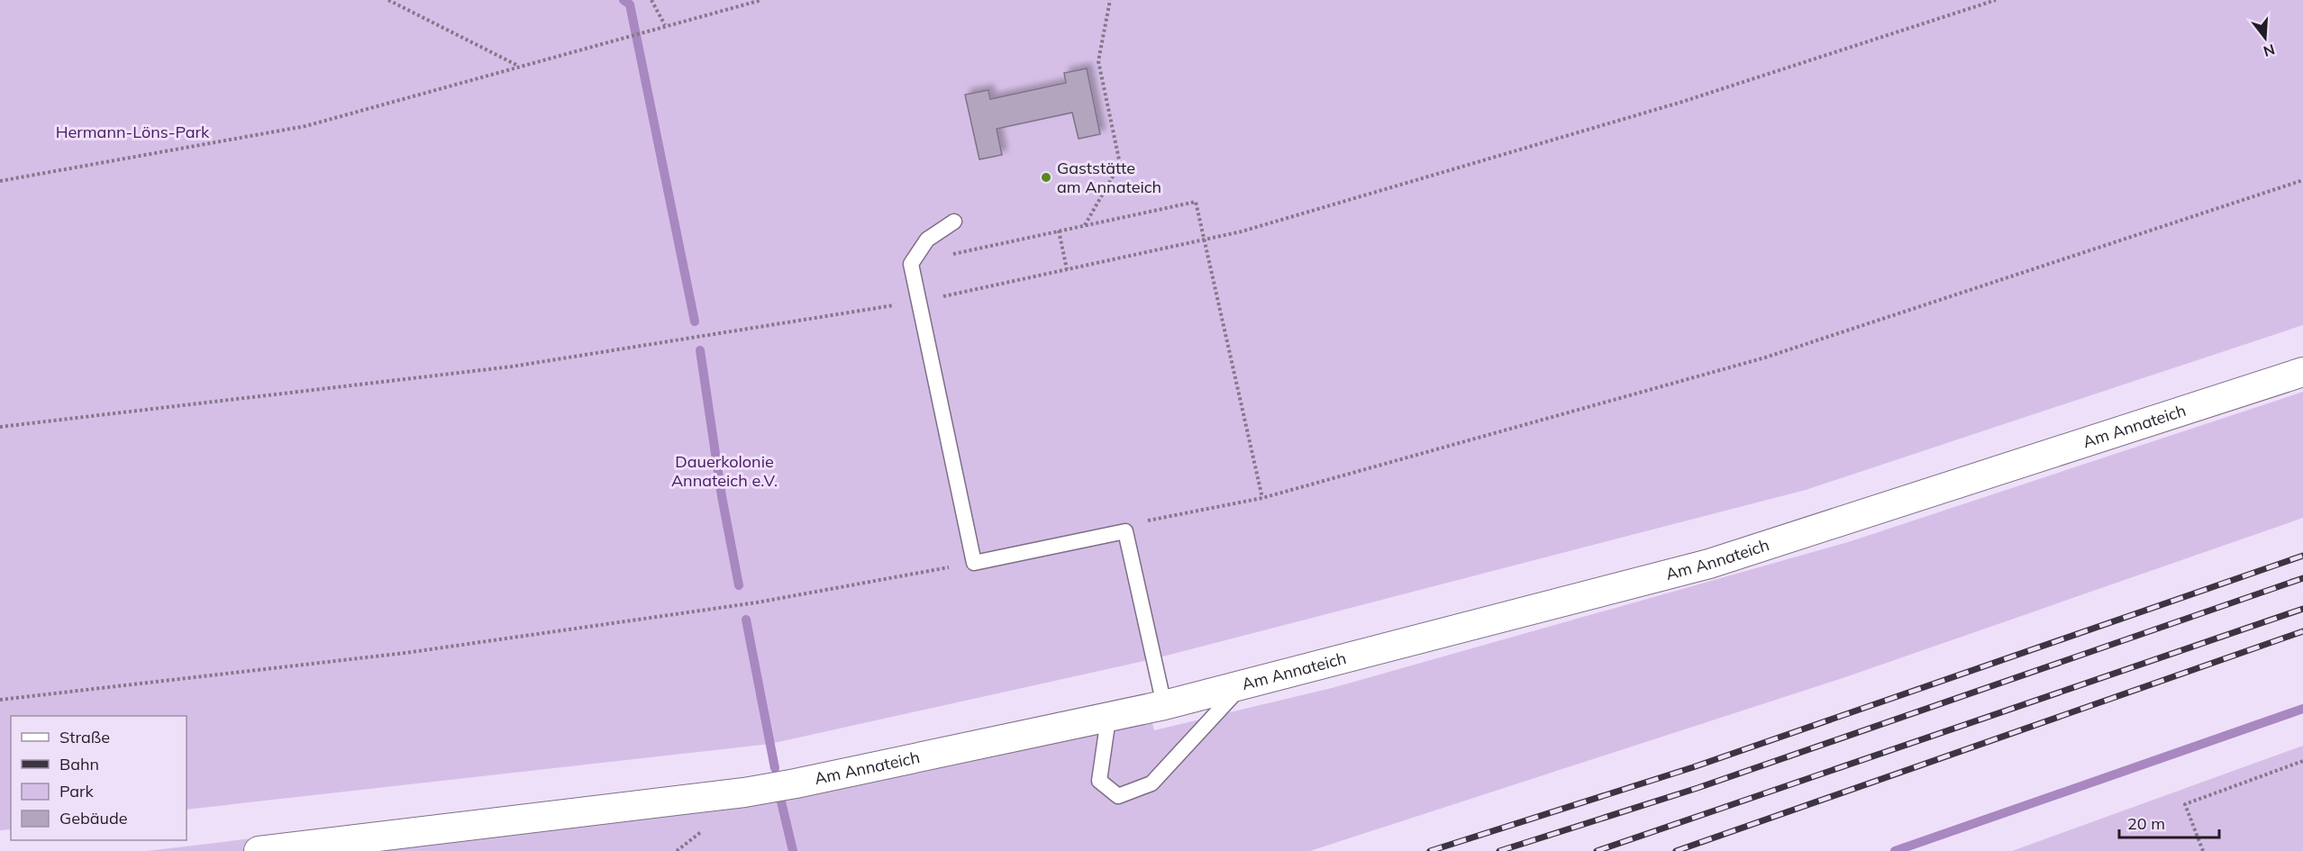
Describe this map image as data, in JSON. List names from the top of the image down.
{
  "streets": {
    "street": ["Am Annateich"]
  },
  "parks": ["Hermann-Löns-Park", "Dauerkolonie Annateich e.V."],
  "places": ["Gaststätte am Annateich"],
  "legend": [
    "Straße",
    "Bahn",
    "Park",
    "Gebäude"
  ],
  "scale_bar": "20 m",
  "north": "bottom"
}
